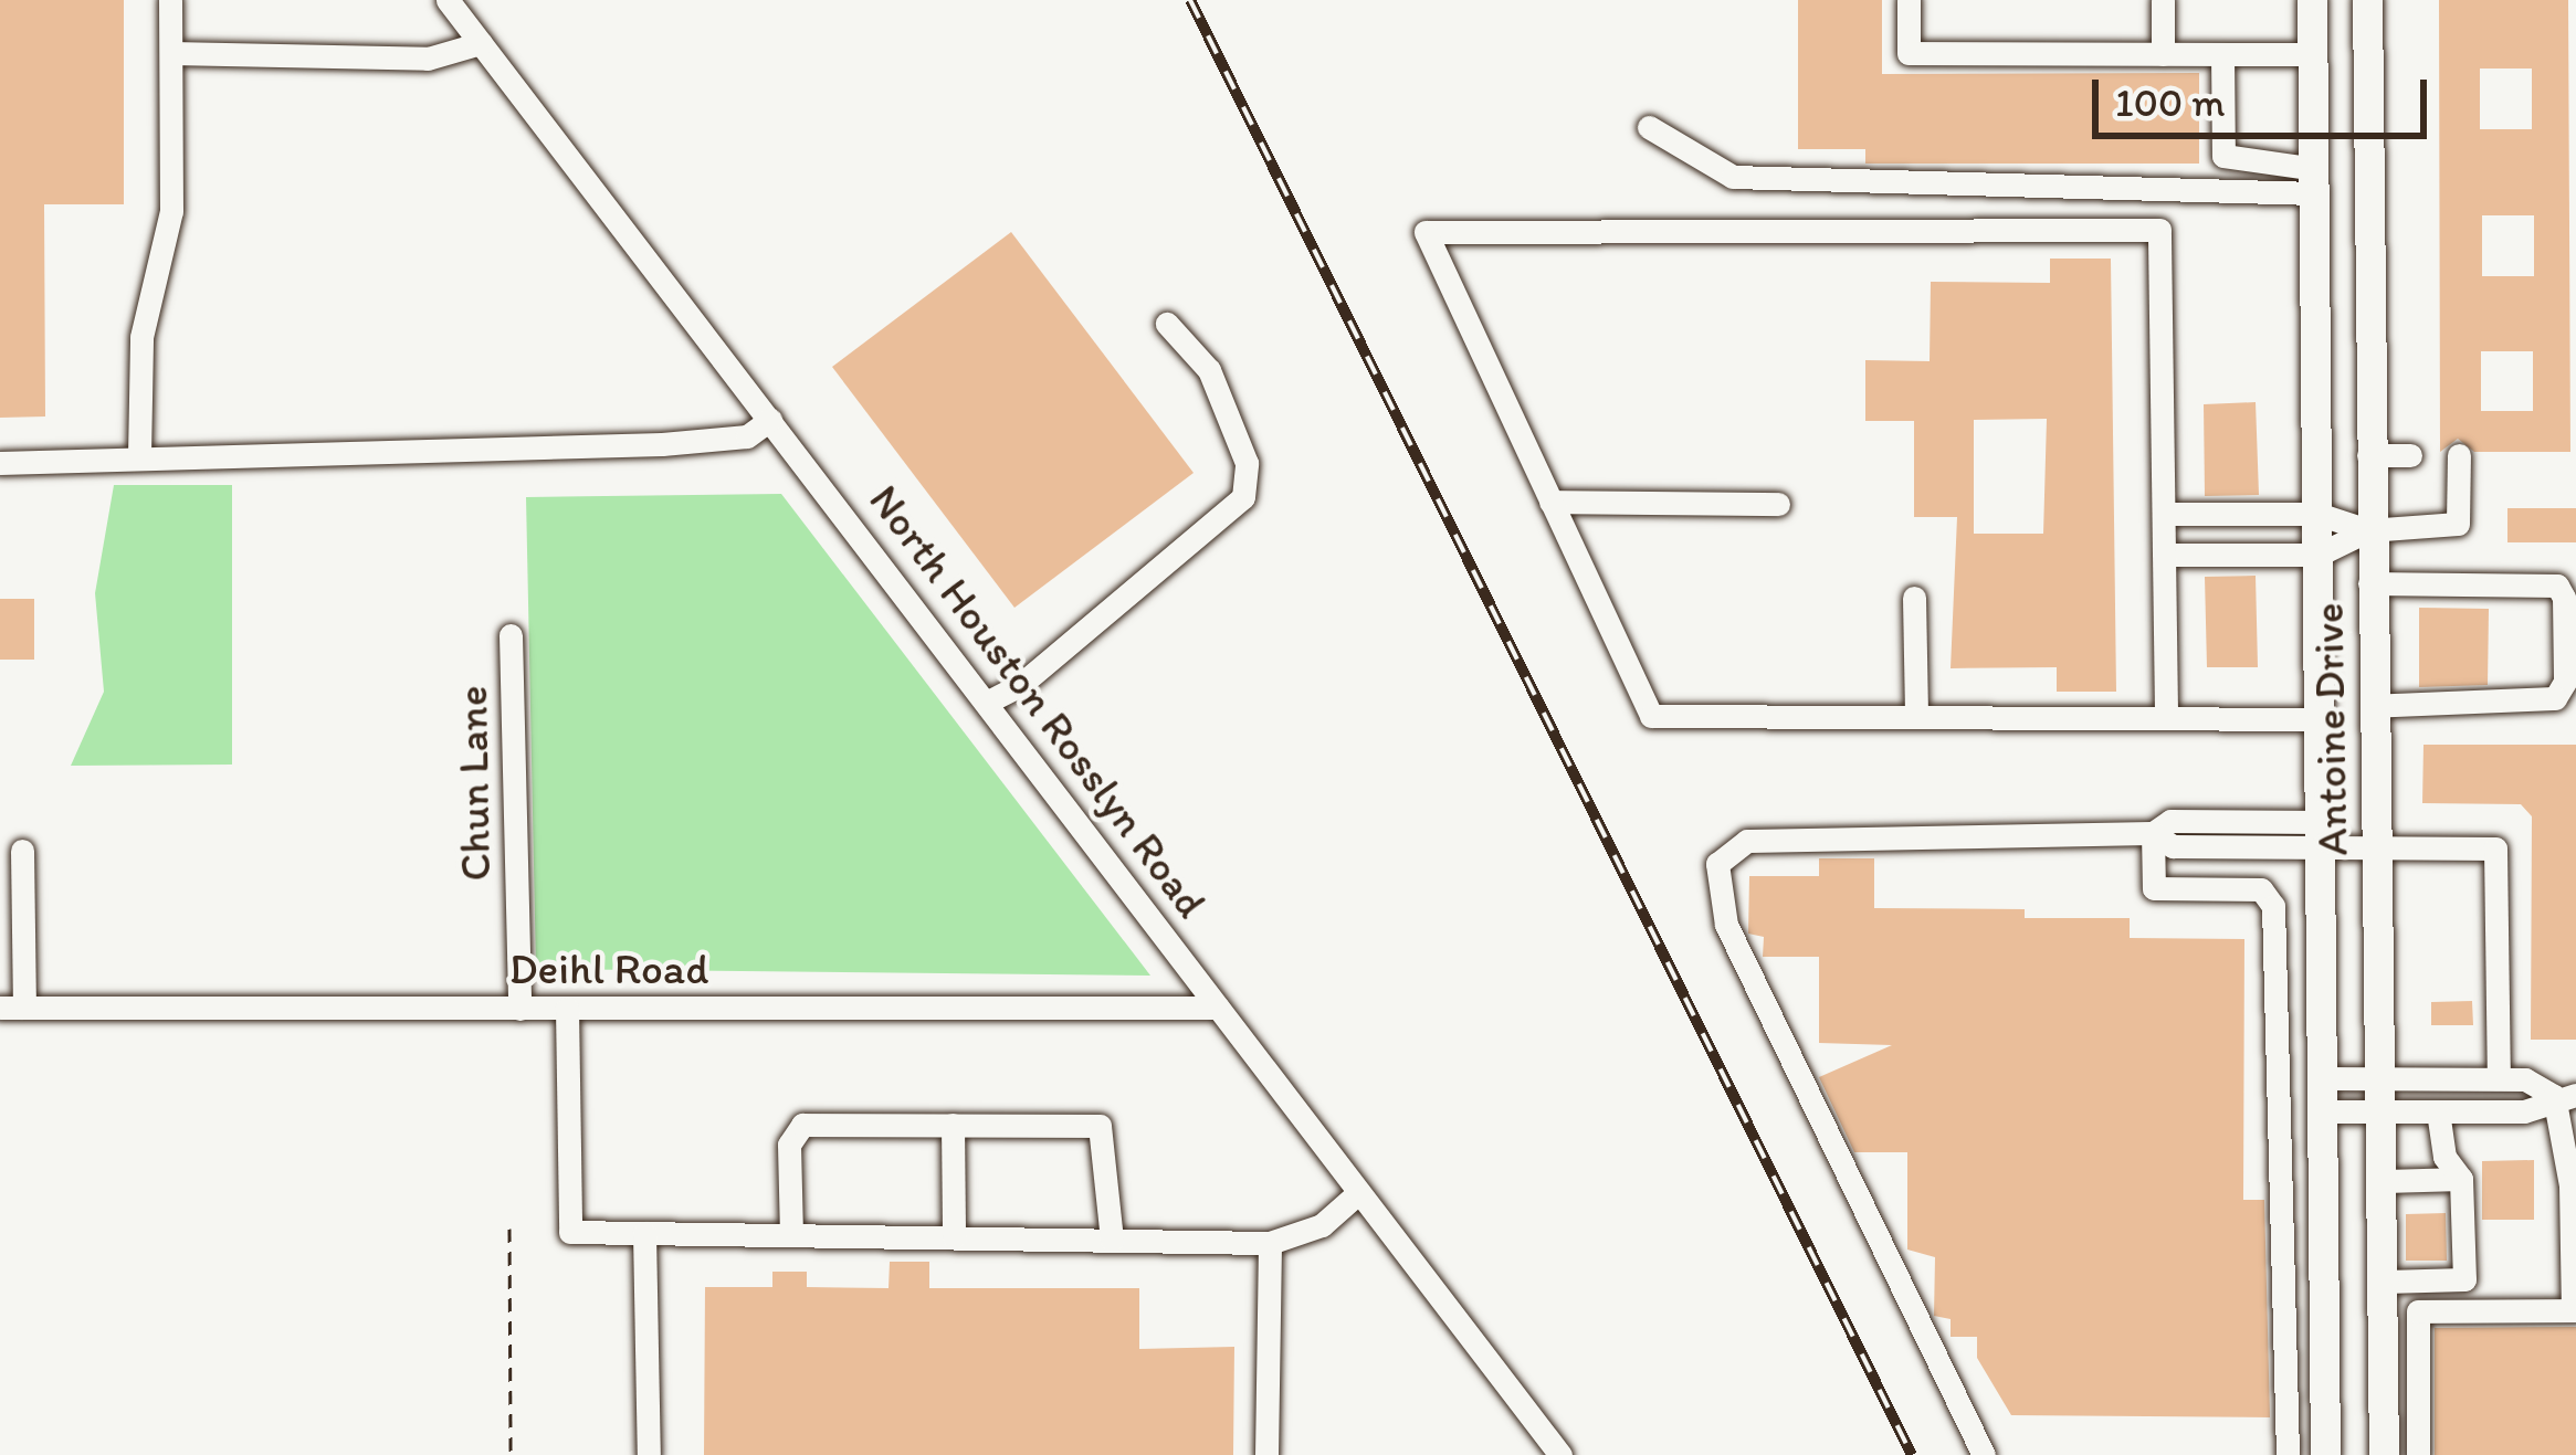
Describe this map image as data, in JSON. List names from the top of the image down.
{
  "streets": {
    "main road": ["Antoine Drive"],
    "street": ["North Houston Rosslyn Road", "Chun Lane", "Deihl Road"]
  },
  "crossings": [
    ["North Houston Rosslyn Road", "Deihl Road"],
    ["Chun Lane", "Deihl Road"]
  ],
  "scale_bar": "100 m"
}
